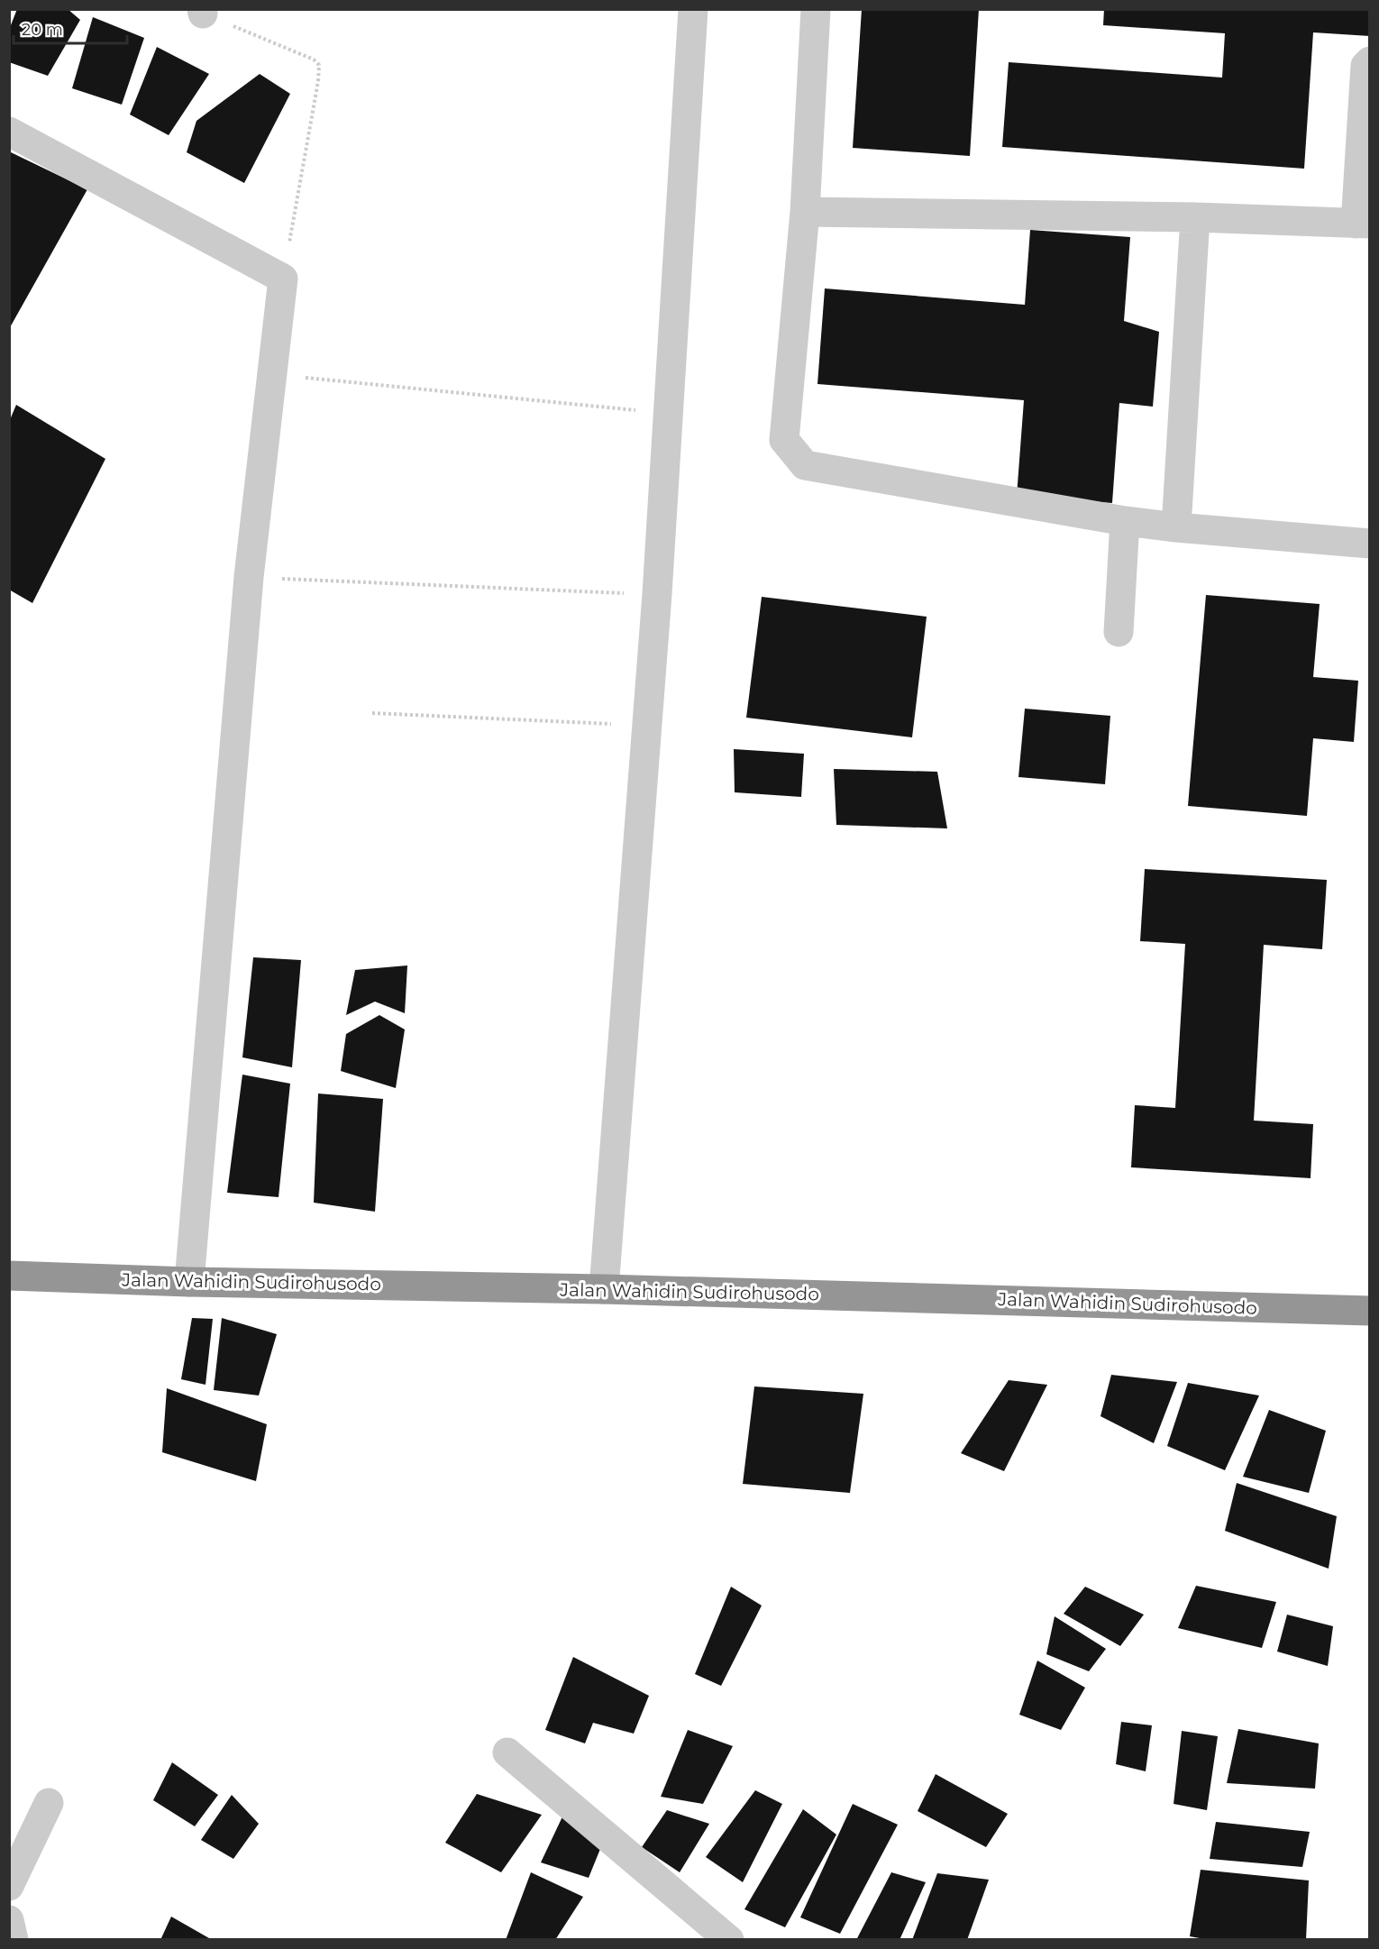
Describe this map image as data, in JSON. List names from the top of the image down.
{
  "streets": {
    "highway": ["Jalan Wahidin Sudirohusodo"]
  },
  "scale_bar": "20 m"
}
